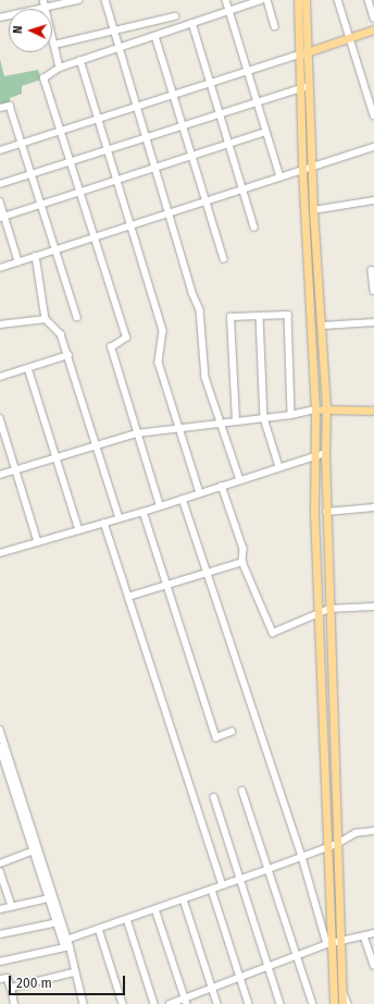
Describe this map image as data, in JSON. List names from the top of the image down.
{
  "scale_bar": "200 m",
  "north": "left"
}
